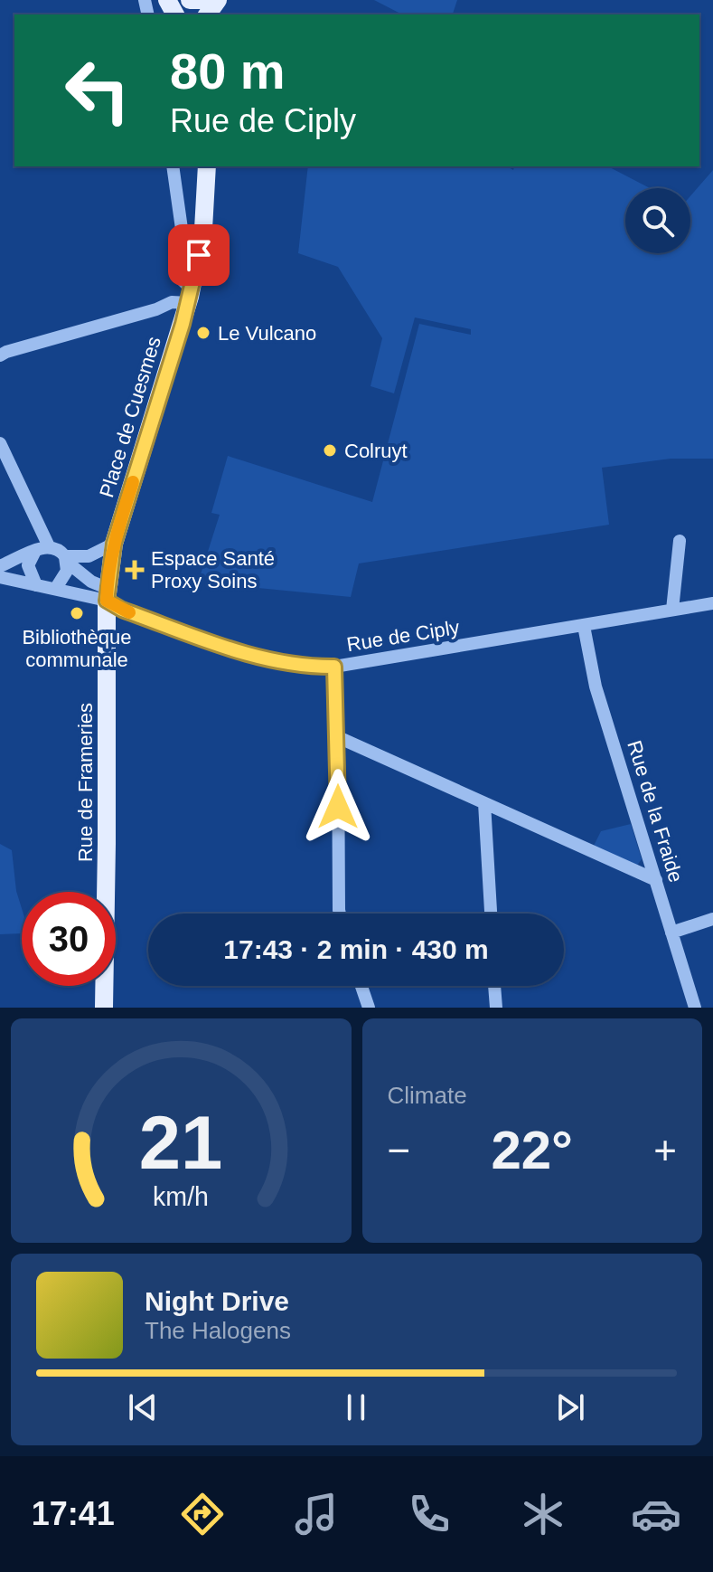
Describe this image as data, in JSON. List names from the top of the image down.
{
  "streets": {
    "main road": ["Place de Cuesmes", "Rue de Frameries"],
    "street": ["Rue de Ciply", "Rue de la Fraide"]
  },
  "crossings": [
    ["Place de Cuesmes", "Rue de Ciply"],
    ["Place de Cuesmes", "Rue de Frameries"],
    ["Rue de Ciply", "Rue de Frameries"],
    ["Rue de Ciply", "Rue de la Fraide"]
  ],
  "places": {
    "other": ["Le Vulcano", "Colruyt", "Bibliothèque communale"],
    "health": ["Espace Santé Proxy Soins"]
  },
  "page": {
    "turn": ["80 m", "Rue de Ciply"],
    "limit": "30",
    "trip": "17:43 · 2 min · 430 m",
    "tile": "Climate",
    "heat": ["−", "22°", "+"],
    "song": ["Night Drive", "The Halogens"],
    "tabs": "17:41",
    "gauge": ["21", "km/h"]
  }
}
